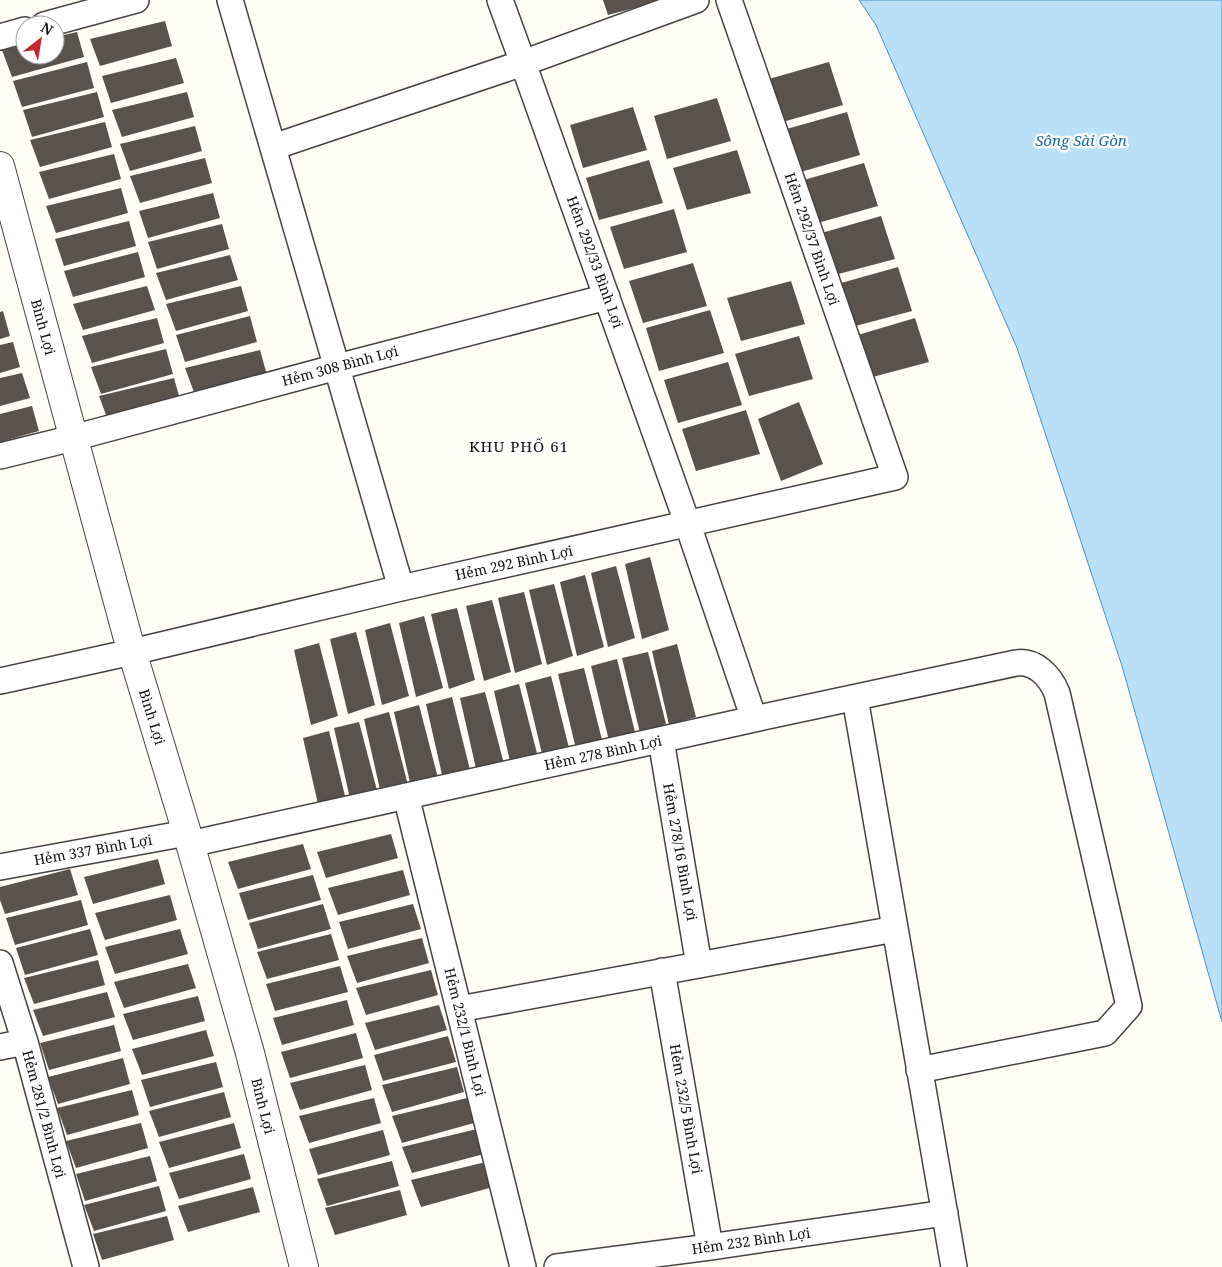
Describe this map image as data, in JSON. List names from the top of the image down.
{
  "streets": {
    "street": [
      "Hẻm 292/37 Bình Lợi",
      "Hẻm 292/33 Bình Lợi",
      "Bình Lợi",
      "Hẻm 308 Bình Lợi",
      "Hẻm 292 Bình Lợi",
      "Hẻm 278 Bình Lợi",
      "Hẻm 337 Bình Lợi",
      "Hẻm 278/16 Bình Lợi",
      "Hẻm 232/1 Bình Lợi",
      "Hẻm 232/5 Bình Lợi",
      "Hẻm 281/2 Bình Lợi",
      "Hẻm 232 Bình Lợi"
    ]
  },
  "crossings": [
    ["Hẻm 292/37 Bình Lợi", "Hẻm 292 Bình Lợi"],
    ["Hẻm 292/33 Bình Lợi", "Hẻm 308 Bình Lợi"],
    ["Hẻm 292/33 Bình Lợi", "Hẻm 292 Bình Lợi"],
    ["Hẻm 292/33 Bình Lợi", "Hẻm 278 Bình Lợi"],
    ["Bình Lợi", "Hẻm 308 Bình Lợi"],
    ["Bình Lợi", "Hẻm 292 Bình Lợi"],
    ["Bình Lợi", "Hẻm 278 Bình Lợi"],
    ["Bình Lợi", "Hẻm 337 Bình Lợi"],
    ["Hẻm 278 Bình Lợi", "Hẻm 337 Bình Lợi"],
    ["Hẻm 278 Bình Lợi", "Hẻm 278/16 Bình Lợi"],
    ["Hẻm 278 Bình Lợi", "Hẻm 232/1 Bình Lợi"],
    ["Hẻm 232/5 Bình Lợi", "Hẻm 232 Bình Lợi"]
  ],
  "districts": ["KHU PHỐ 61"],
  "water": ["Sông Sài Gòn"],
  "north": "top right"
}
